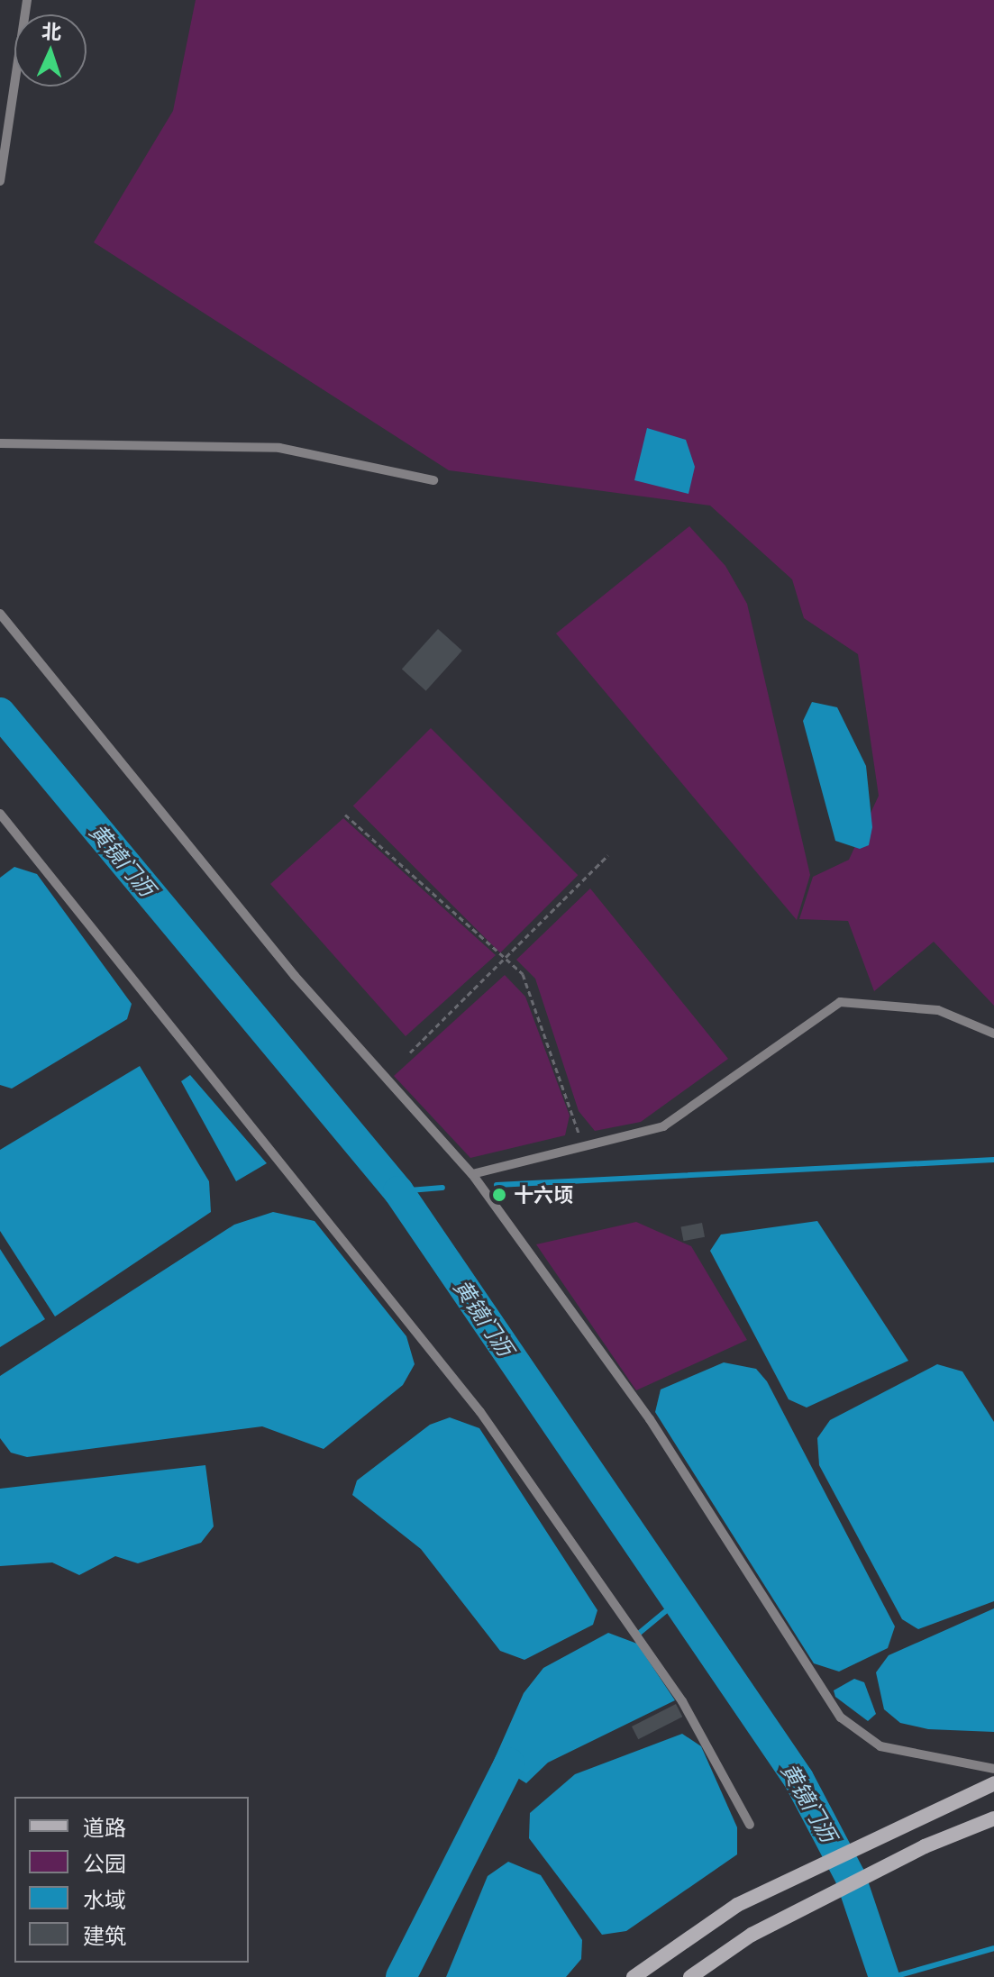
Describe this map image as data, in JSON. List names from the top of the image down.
{
  "water": ["黄镜门沥"],
  "places": ["十六顷"],
  "legend": [
    "道路",
    "公园",
    "水域",
    "建筑"
  ],
  "north": "top"
}
